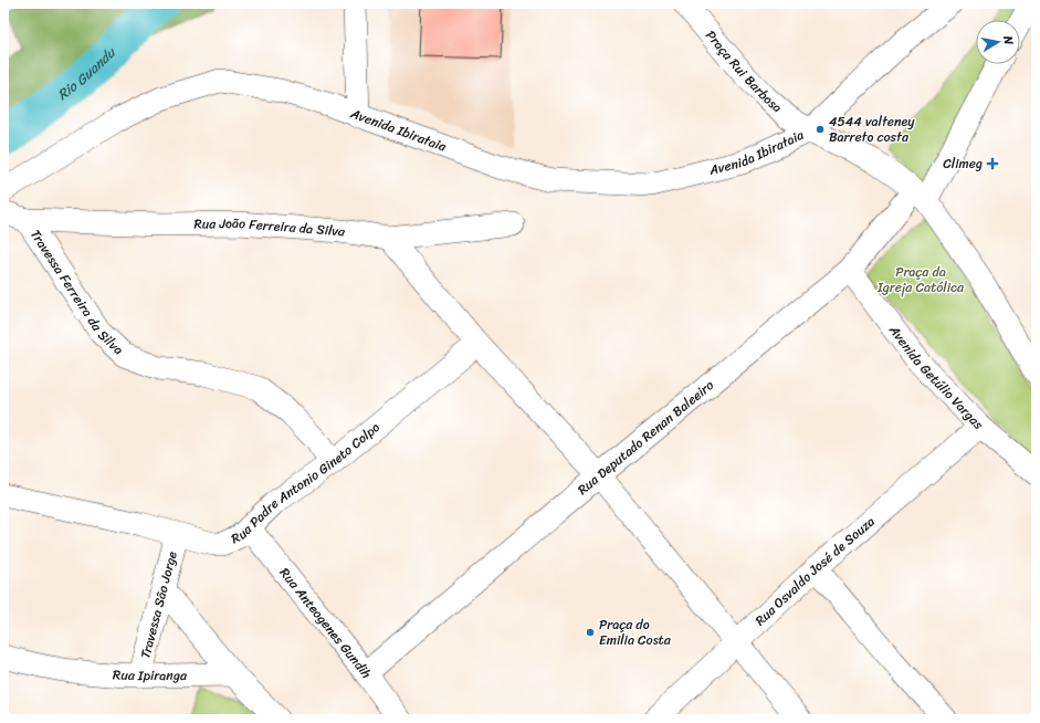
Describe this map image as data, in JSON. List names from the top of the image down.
{
  "streets": {
    "street": [
      "Praça Rui Barbosa",
      "Avenida Ibirataia",
      "Rua João Ferreira da Silva",
      "Travessa Ferreira da Silva",
      "Avenida Getúlio Vargas",
      "Rua Deputado Renan Baleeiro",
      "Rua Padre Antonio Gineto Colpo",
      "Rua Osvaldo José de Souza",
      "Travessa São Jorge",
      "Rua Anteogenes Gundih",
      "Rua Ipiranga"
    ]
  },
  "crossings": [
    ["Praça Rui Barbosa", "Avenida Ibirataia"],
    ["Praça Rui Barbosa", "Rua Deputado Renan Baleeiro"],
    ["Rua João Ferreira da Silva", "Travessa Ferreira da Silva"],
    ["Travessa Ferreira da Silva", "Rua Padre Antonio Gineto Colpo"],
    ["Avenida Getúlio Vargas", "Rua Deputado Renan Baleeiro"],
    ["Avenida Getúlio Vargas", "Rua Osvaldo José de Souza"],
    ["Rua Deputado Renan Baleeiro", "Rua Anteogenes Gundih"],
    ["Rua Padre Antonio Gineto Colpo", "Travessa São Jorge"],
    ["Rua Padre Antonio Gineto Colpo", "Rua Anteogenes Gundih"],
    ["Travessa São Jorge", "Rua Ipiranga"]
  ],
  "water": ["Rio Guandu"],
  "parks": ["Praça da Igreja Católica"],
  "places": {
    "other": ["4544 valteney Barreto costa", "Praça do Emilia Costa"],
    "health": ["Climeg"]
  },
  "north": "right"
}
